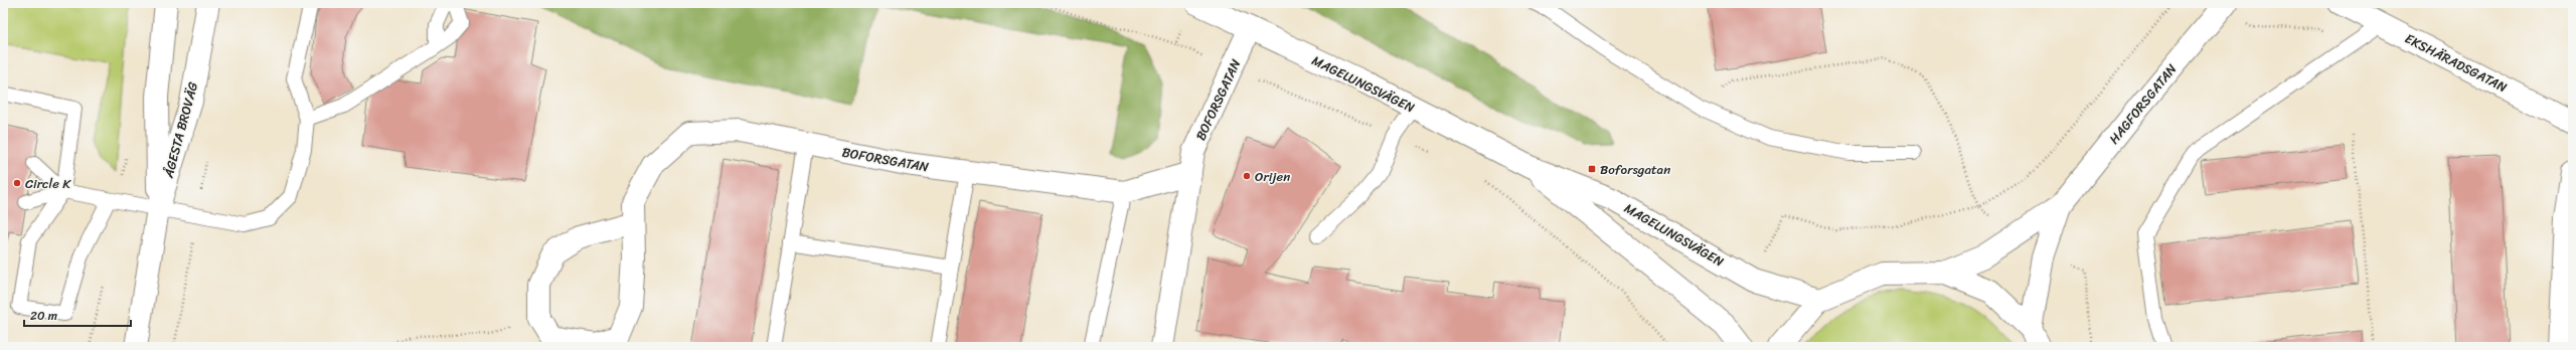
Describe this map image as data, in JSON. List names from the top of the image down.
{
  "streets": {
    "street": [
      "EKSHÄRADSGATAN",
      "MAGELUNGSVÄGEN",
      "BOFORSGATAN",
      "HAGFORSGATAN",
      "ÅGESTA BROVÄG"
    ]
  },
  "crossings": [
    ["MAGELUNGSVÄGEN", "BOFORSGATAN"]
  ],
  "places": {
    "transit": ["Boforsgatan"],
    "other": ["Orijen", "Circle K"]
  },
  "scale_bar": "20 m"
}
